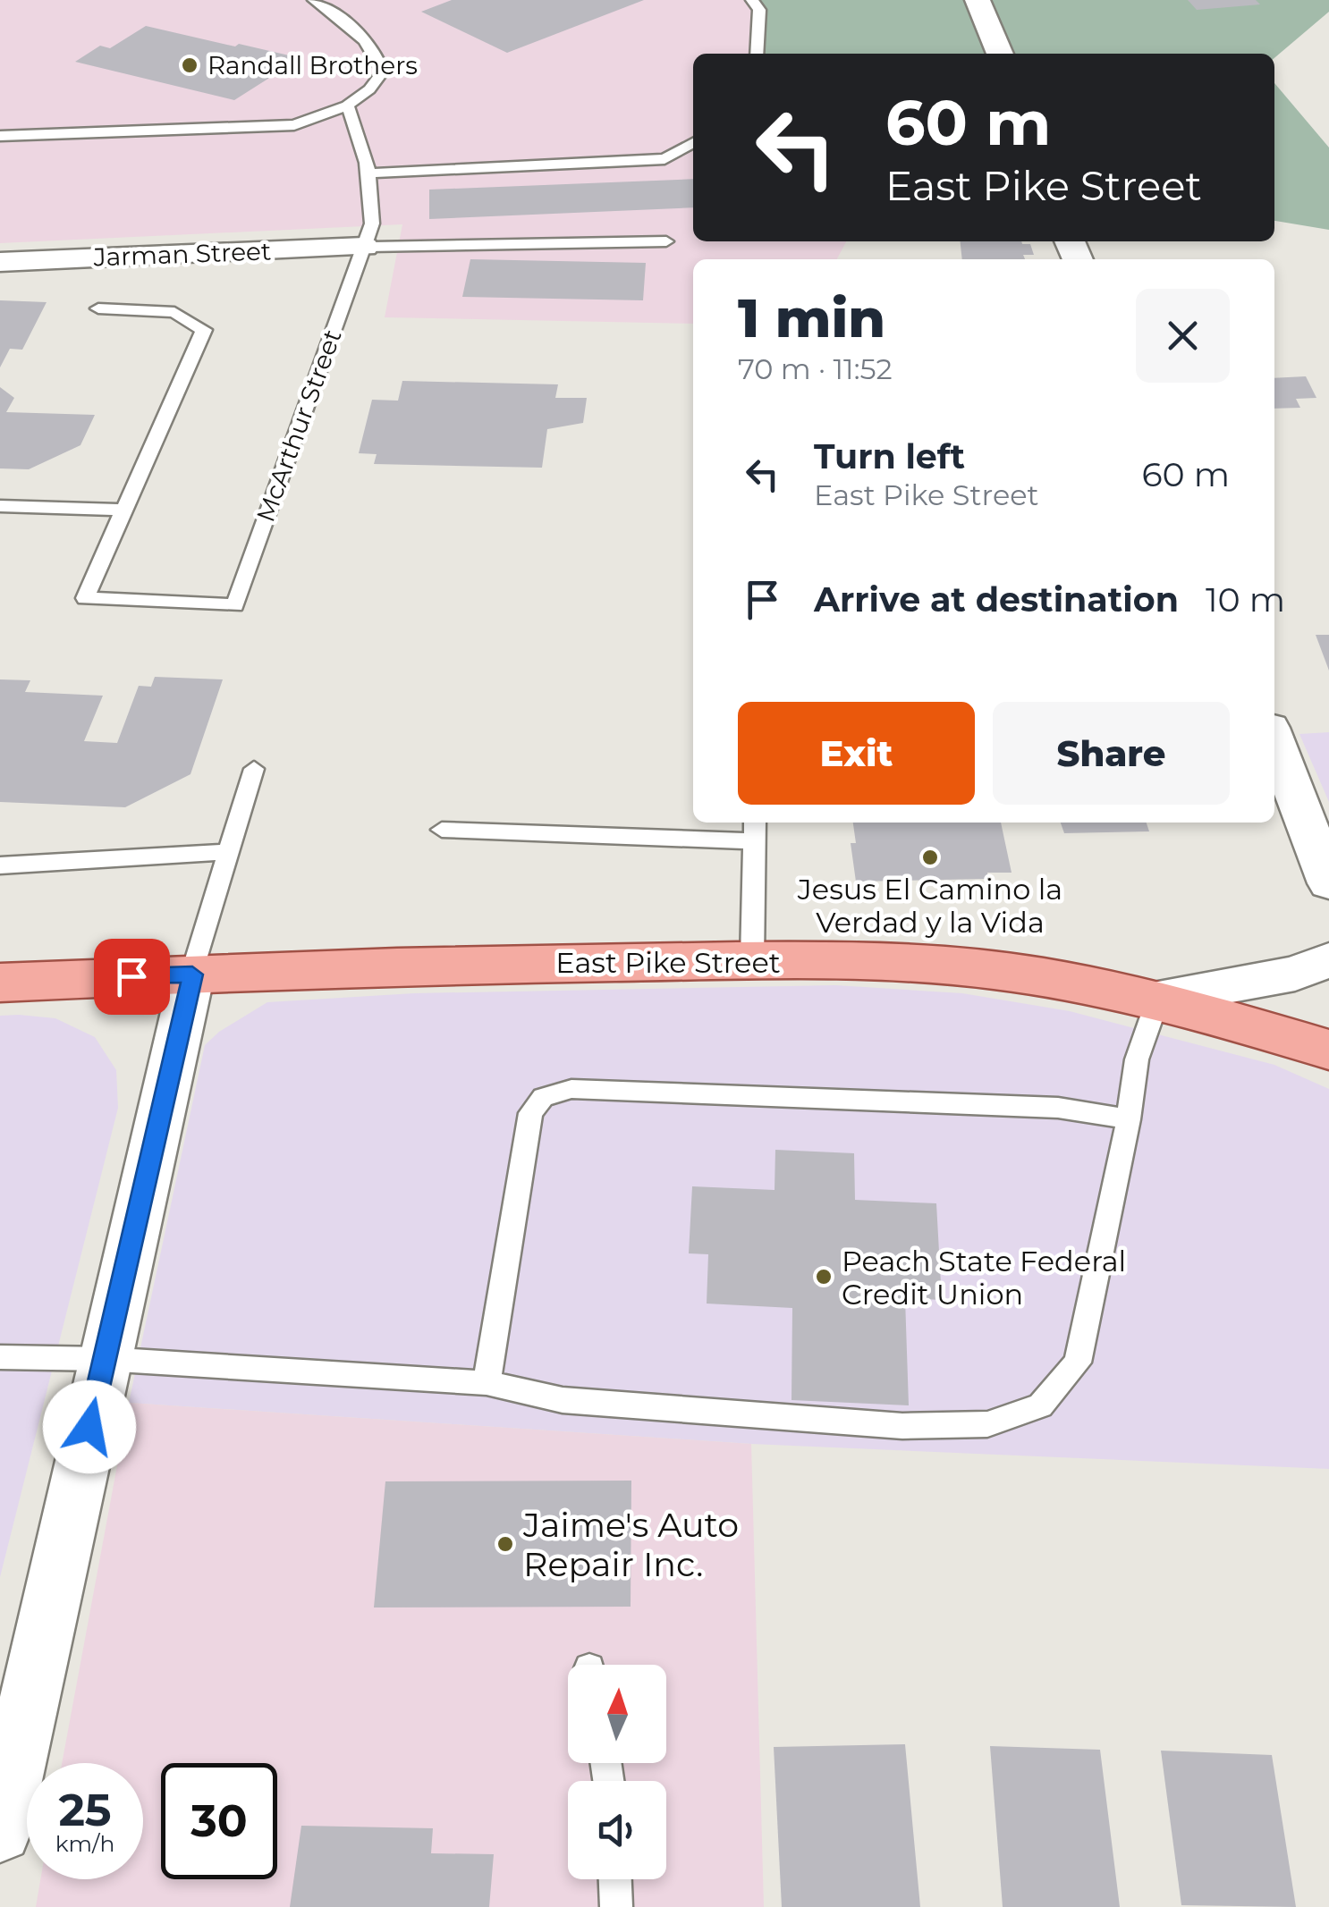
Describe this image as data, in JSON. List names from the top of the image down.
{
  "streets": {
    "main road": ["East Pike Street"],
    "street": ["Jarman Street"],
    "lane": ["McArthur Street"]
  },
  "crossings": [
    ["Jarman Street", "McArthur Street"]
  ],
  "places": [
    "Randall Brothers",
    "Jesus El Camino la Verdad y la Vida",
    "Peach State Federal Credit Union",
    "Jaime's Auto Repair Inc."
  ],
  "north": "top",
  "page": {
    "turn": ["60 m", "East Pike Street"],
    "heading": ["1 min", "70 m · 11:52"],
    "list": [
      {
        "name": "Turn left",
        "note": "East Pike Street",
        "value": "60 m"
      },
      {
        "name": "Arrive at destination",
        "value": "10 m"
      }
    ],
    "buttons": ["Exit", "Share"],
    "speed": "25 km/h",
    "limit": "30"
  }
}
